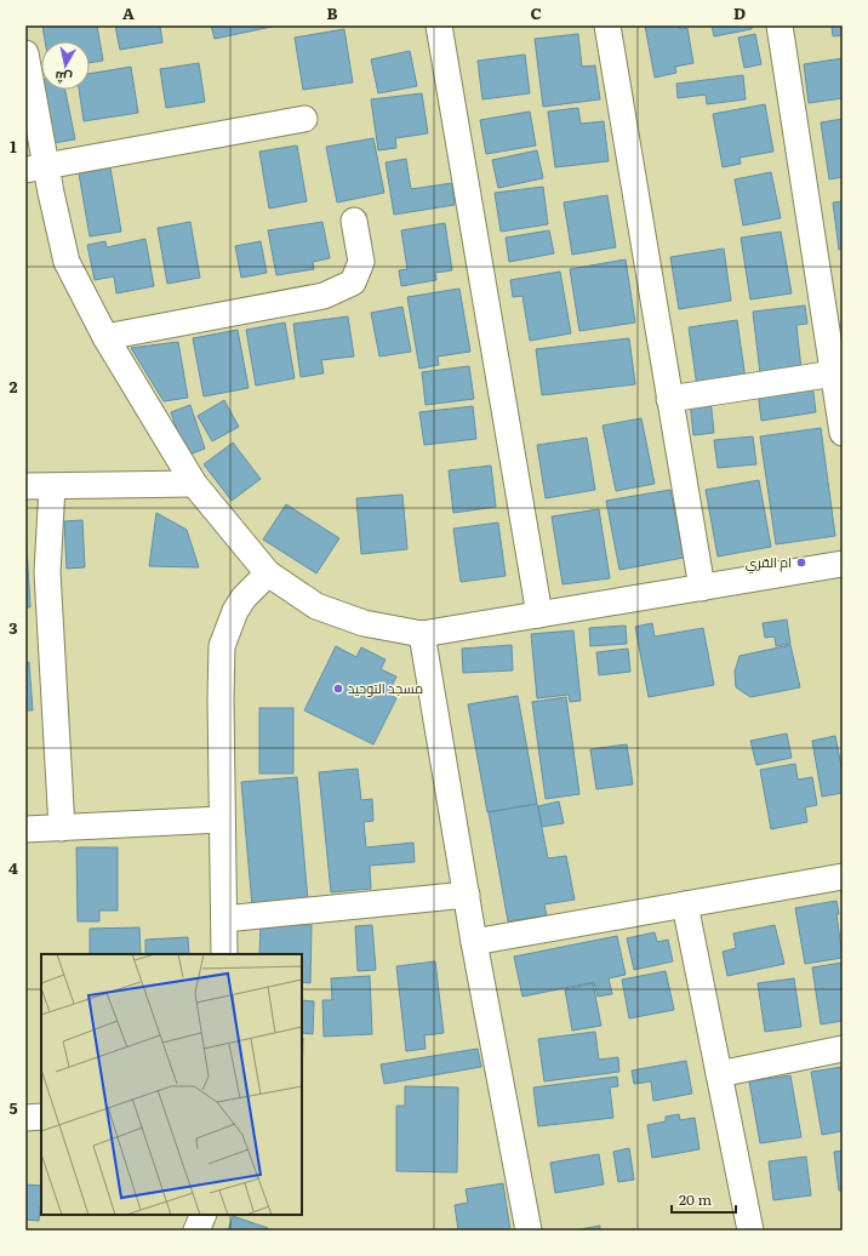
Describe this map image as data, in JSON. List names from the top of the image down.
{
  "places": ["ام القري", "مسجد التوحيد"],
  "scale_bar": "20 m",
  "north": "bottom",
  "grid": {
    "columns": [
      "A",
      "B",
      "C",
      "D"
    ],
    "rows": [
      "1",
      "2",
      "3",
      "4",
      "5"
    ]
  }
}
